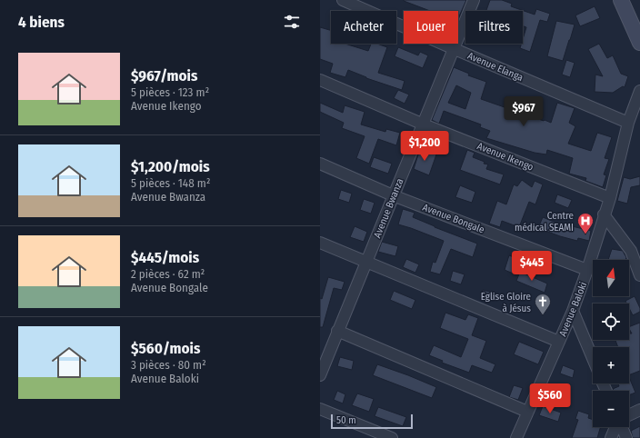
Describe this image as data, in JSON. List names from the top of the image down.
{
  "streets": {
    "street": [
      "Avenue Elanga",
      "Avenue Ikengo",
      "Avenue Bwanza",
      "Avenue Bongale",
      "Avenue Baloki"
    ]
  },
  "crossings": [
    ["Avenue Elanga", "Avenue Bwanza"],
    ["Avenue Elanga", "Avenue Baloki"],
    ["Avenue Ikengo", "Avenue Bwanza"],
    ["Avenue Ikengo", "Avenue Baloki"],
    ["Avenue Bwanza", "Avenue Bongale"],
    ["Avenue Bongale", "Avenue Baloki"]
  ],
  "places": {
    "hospital": ["Centre médical SEAMI"],
    "church": ["Eglise Gloire à Jésus"]
  },
  "scale_bar": "50 m",
  "north": "top",
  "page": {
    "heading": "4 biens",
    "chip": ["Acheter", "Louer", "Filtres"],
    "list": [
      {
        "name": "$967/mois",
        "note": "5 pièces · 123 m² · Avenue Ikengo"
      },
      {
        "name": "$1,200/mois",
        "note": "5 pièces · 148 m² · Avenue Bwanza"
      },
      {
        "name": "$445/mois",
        "note": "2 pièces · 62 m² · Avenue Bongale"
      },
      {
        "name": "$560/mois",
        "note": "3 pièces · 80 m² · Avenue Baloki"
      }
    ],
    "price": [
      "$967",
      "$1,200",
      "$445",
      "$560"
    ],
    "map_buttons": ["+", "−"],
    "scale": "50 m"
  }
}
